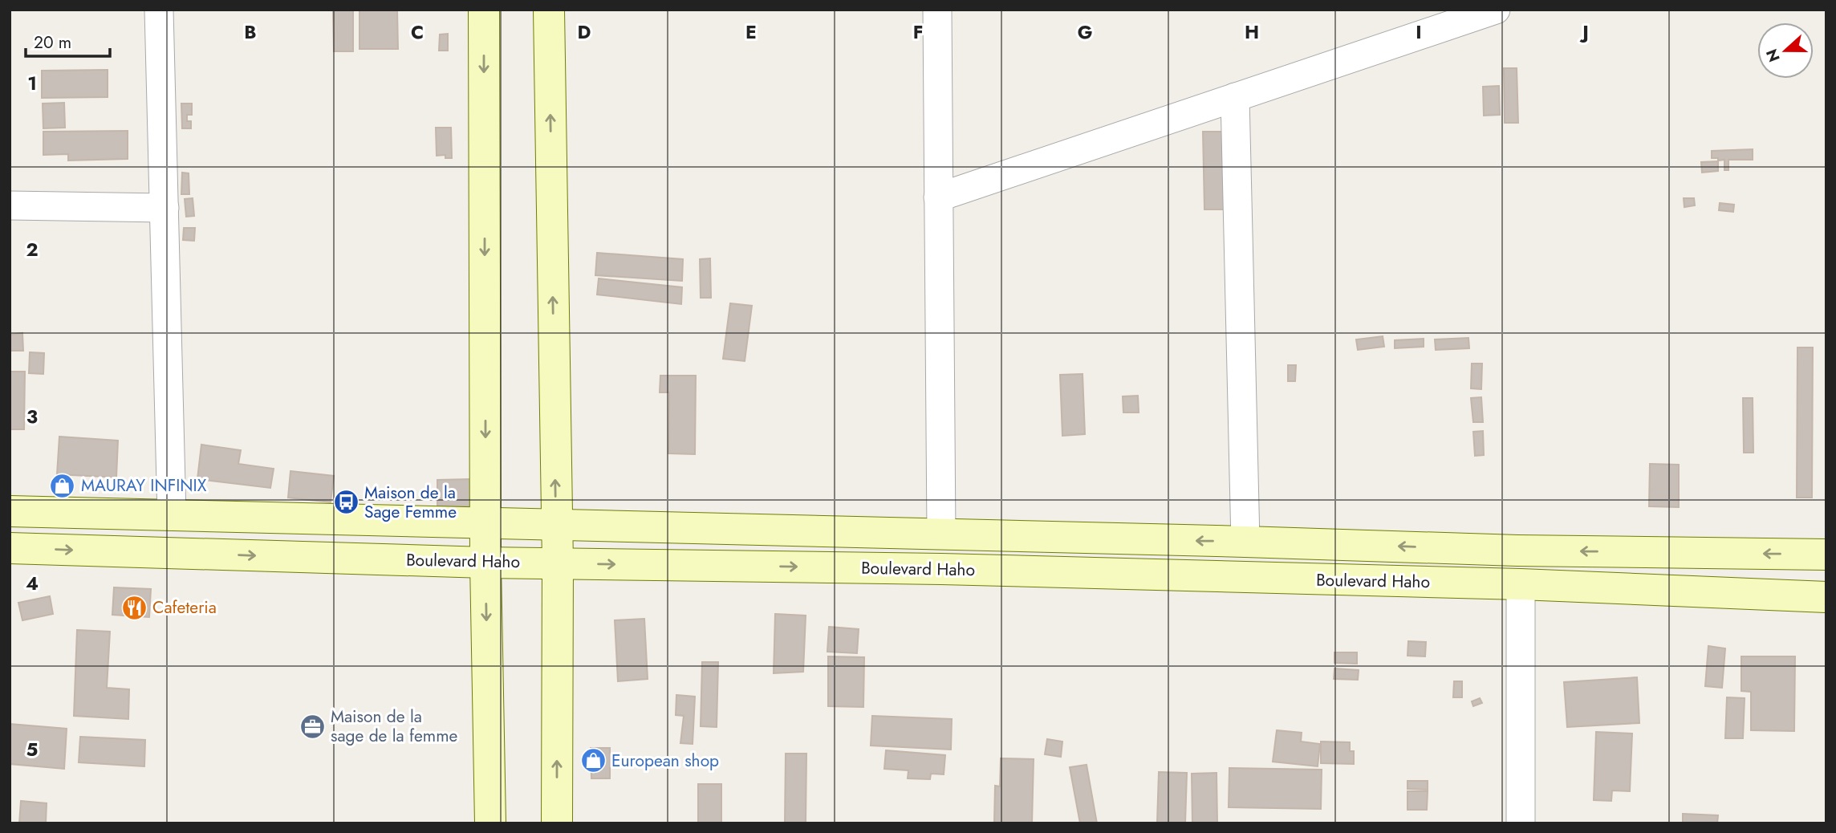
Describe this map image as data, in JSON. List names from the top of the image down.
{
  "streets": {
    "main road": ["Boulevard Haho"]
  },
  "places": {
    "shop": ["MAURAY INFINIX", "European shop"],
    "bus stop": ["Maison de la Sage Femme"],
    "restaurant": ["Cafeteria"],
    "office": ["Maison de la sage de la femme"]
  },
  "scale_bar": "20 m",
  "north": "left",
  "grid": {
    "columns": [
      "B",
      "C",
      "D",
      "E",
      "F",
      "G",
      "H",
      "I",
      "J"
    ],
    "rows": [
      "1",
      "2",
      "3",
      "4",
      "5"
    ]
  }
}
